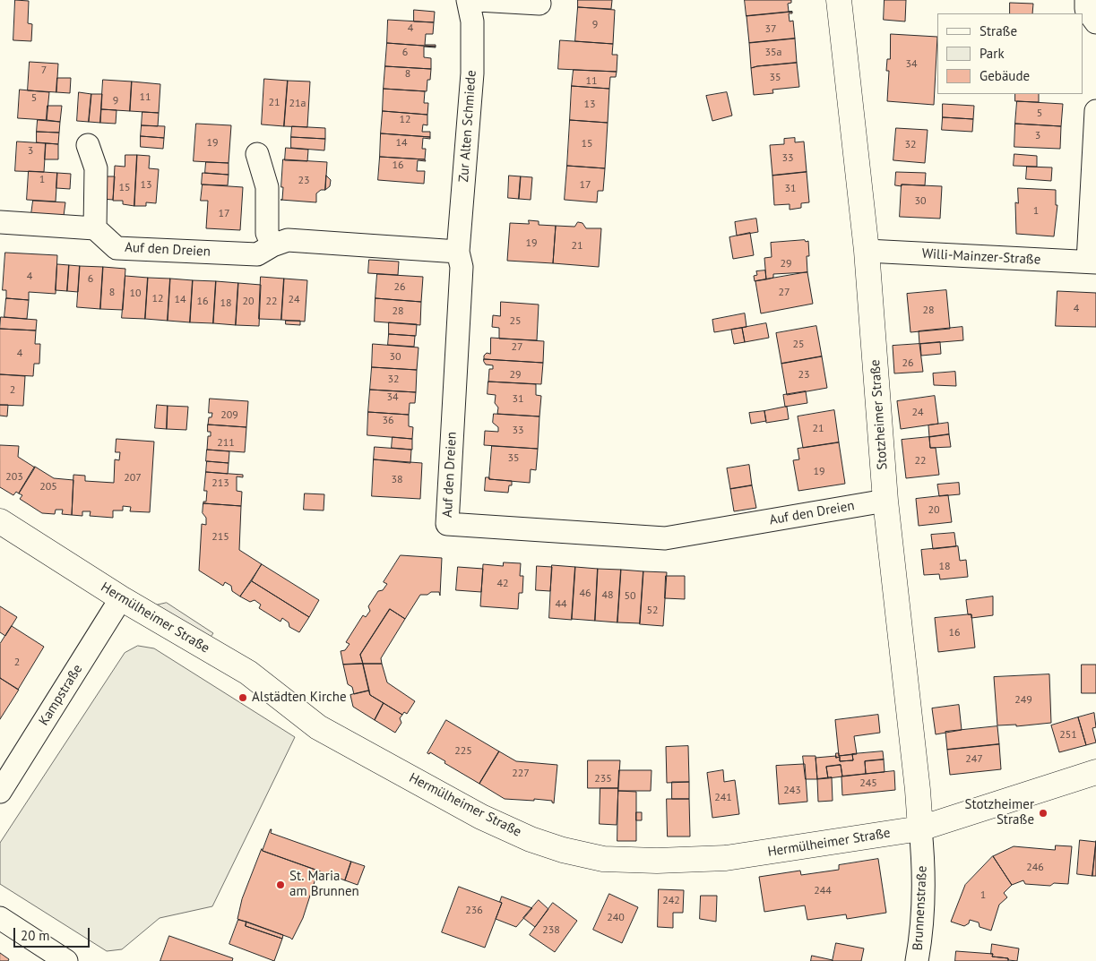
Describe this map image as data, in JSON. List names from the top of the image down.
{
  "streets": {
    "street": [
      "Zur Alten Schmiede",
      "Auf den Dreien",
      "Willi-Mainzer-Straße",
      "Stotzheimer Straße",
      "Hermülheimer Straße",
      "Kampstraße",
      "Brunnenstraße"
    ]
  },
  "crossings": [
    ["Zur Alten Schmiede", "Auf den Dreien"],
    ["Auf den Dreien", "Stotzheimer Straße"],
    ["Willi-Mainzer-Straße", "Stotzheimer Straße"],
    ["Stotzheimer Straße", "Hermülheimer Straße"],
    ["Stotzheimer Straße", "Brunnenstraße"],
    ["Hermülheimer Straße", "Kampstraße"],
    ["Hermülheimer Straße", "Brunnenstraße"]
  ],
  "places": ["Alstädten Kirche", "Stotzheimer Straße", "St. Maria am Brunnen"],
  "house_numbers": [
    "9",
    "4",
    "37",
    "6",
    "35a",
    "34",
    "7",
    "8",
    "35",
    "11",
    "11",
    "5",
    "9",
    "21",
    "21a",
    "13",
    "5",
    "12",
    "3",
    "19",
    "14",
    "15",
    "32",
    "3",
    "33",
    "16",
    "1",
    "23",
    "13",
    "17",
    "15",
    "31",
    "30",
    "1",
    "17",
    "19",
    "21",
    "29",
    "4",
    "6",
    "26",
    "8",
    "27",
    "10",
    "12",
    "14",
    "24",
    "16",
    "20",
    "22",
    "18",
    "4",
    "28",
    "28",
    "25",
    "25",
    "27",
    "4",
    "30",
    "26",
    "29",
    "23",
    "32",
    "2",
    "34",
    "31",
    "24",
    "209",
    "36",
    "21",
    "33",
    "211",
    "35",
    "22",
    "19",
    "203",
    "207",
    "38",
    "213",
    "205",
    "20",
    "215",
    "18",
    "42",
    "46",
    "48",
    "50",
    "44",
    "52",
    "16",
    "2",
    "249",
    "251",
    "225",
    "247",
    "227",
    "235",
    "245",
    "243",
    "241",
    "246",
    "244",
    "1",
    "242",
    "236",
    "240",
    "238"
  ],
  "legend": ["Straße", "Park", "Gebäude"],
  "scale_bar": "20 m"
}
